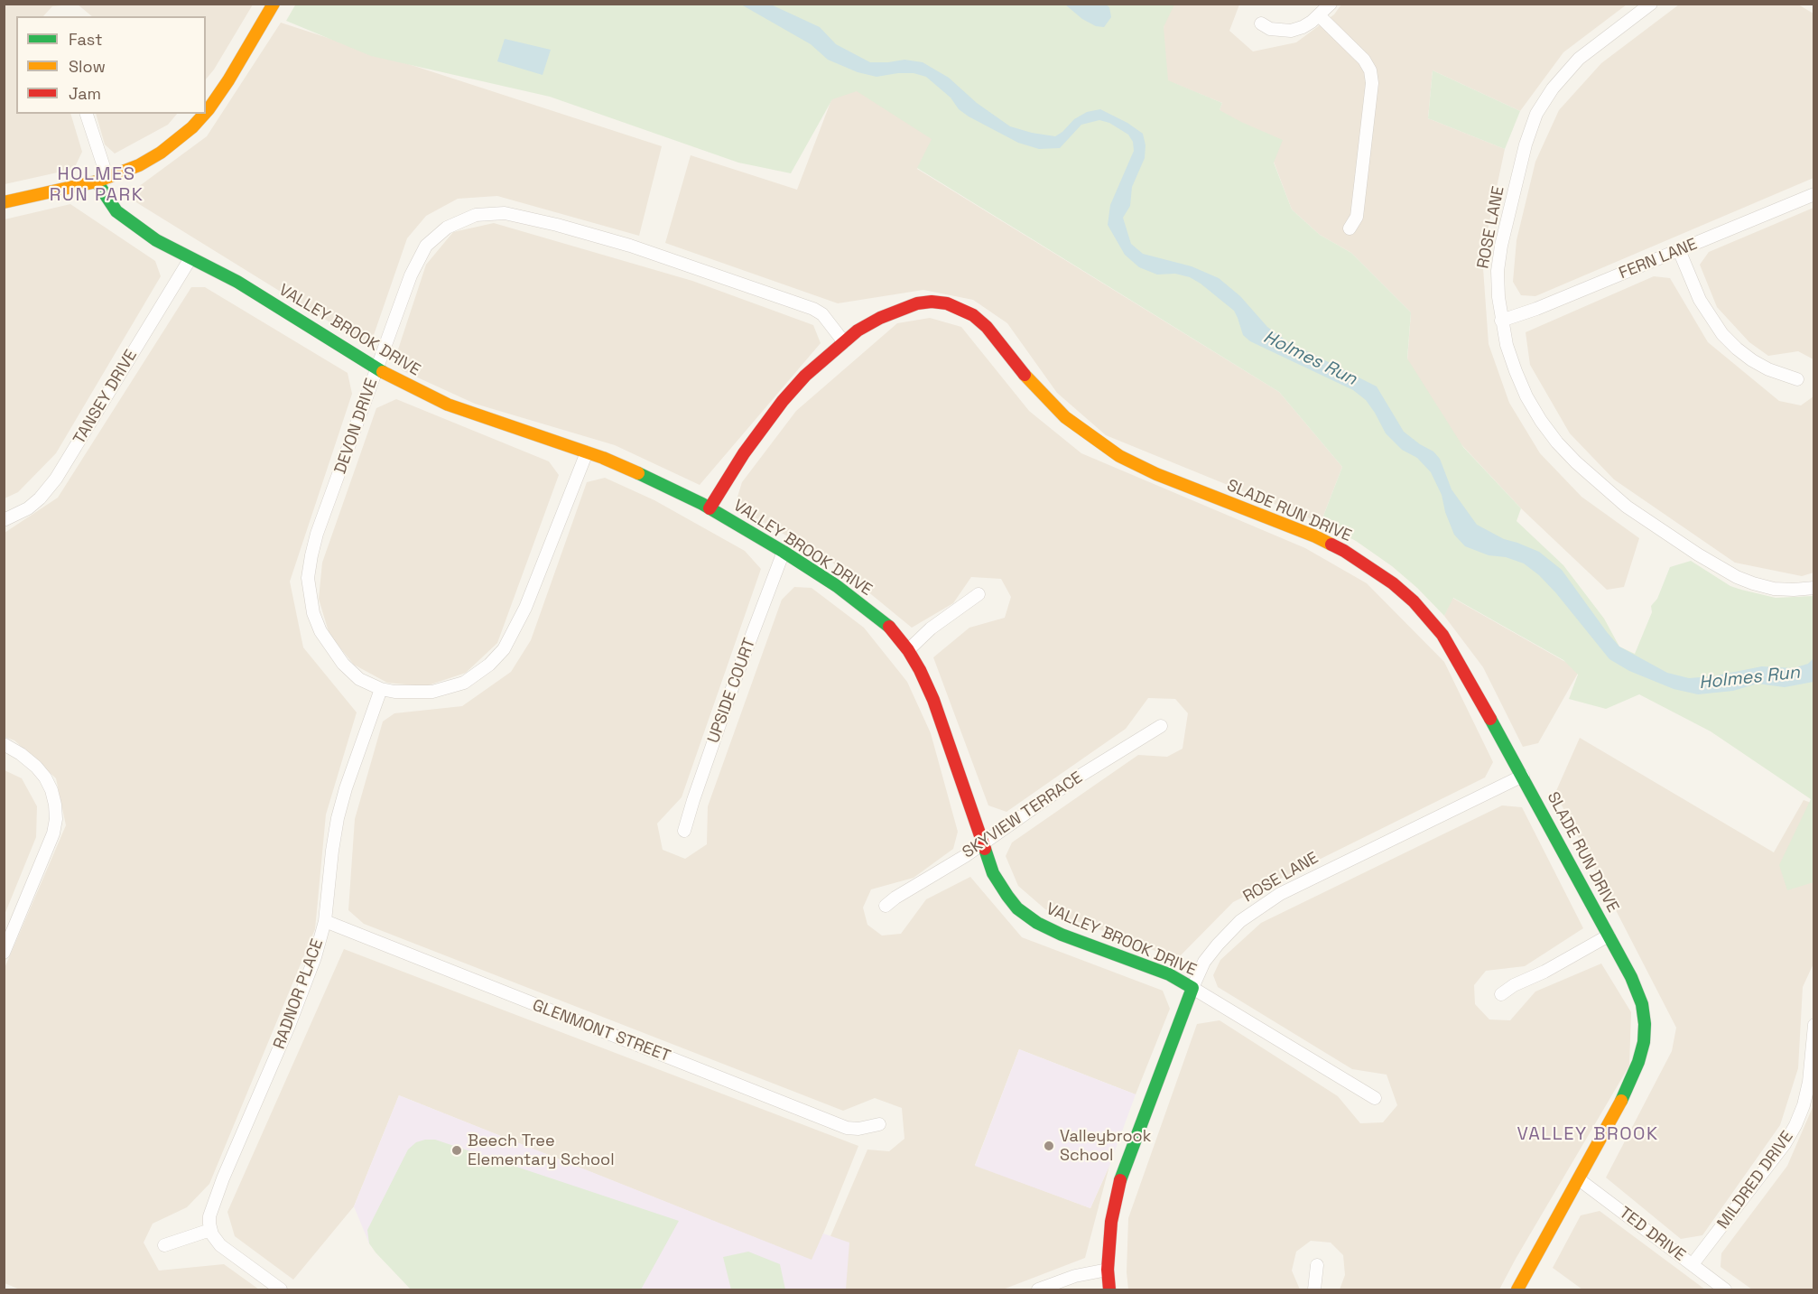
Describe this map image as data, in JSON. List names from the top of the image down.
{
  "streets": {
    "street": [
      "ROSE LANE",
      "FERN LANE",
      "VALLEY BROOK DRIVE",
      "TANSEY DRIVE",
      "DEVON DRIVE",
      "SLADE RUN DRIVE",
      "UPSIDE COURT",
      "SKYVIEW TERRACE",
      "RADNOR PLACE",
      "GLENMONT STREET",
      "MILDRED DRIVE",
      "TED DRIVE"
    ]
  },
  "crossings": [
    ["ROSE LANE", "FERN LANE"],
    ["ROSE LANE", "VALLEY BROOK DRIVE"],
    ["ROSE LANE", "SLADE RUN DRIVE"],
    ["VALLEY BROOK DRIVE", "TANSEY DRIVE"],
    ["VALLEY BROOK DRIVE", "DEVON DRIVE"],
    ["VALLEY BROOK DRIVE", "SLADE RUN DRIVE"],
    ["VALLEY BROOK DRIVE", "UPSIDE COURT"],
    ["VALLEY BROOK DRIVE", "SKYVIEW TERRACE"],
    ["DEVON DRIVE", "SLADE RUN DRIVE"],
    ["DEVON DRIVE", "RADNOR PLACE"],
    ["SLADE RUN DRIVE", "TED DRIVE"],
    ["RADNOR PLACE", "GLENMONT STREET"],
    ["MILDRED DRIVE", "TED DRIVE"]
  ],
  "districts": ["HOLMES RUN PARK", "VALLEY BROOK"],
  "water": ["Holmes Run"],
  "places": ["Valleybrook School", "Beech Tree Elementary School"],
  "legend": ["Fast", "Slow", "Jam"]
}
